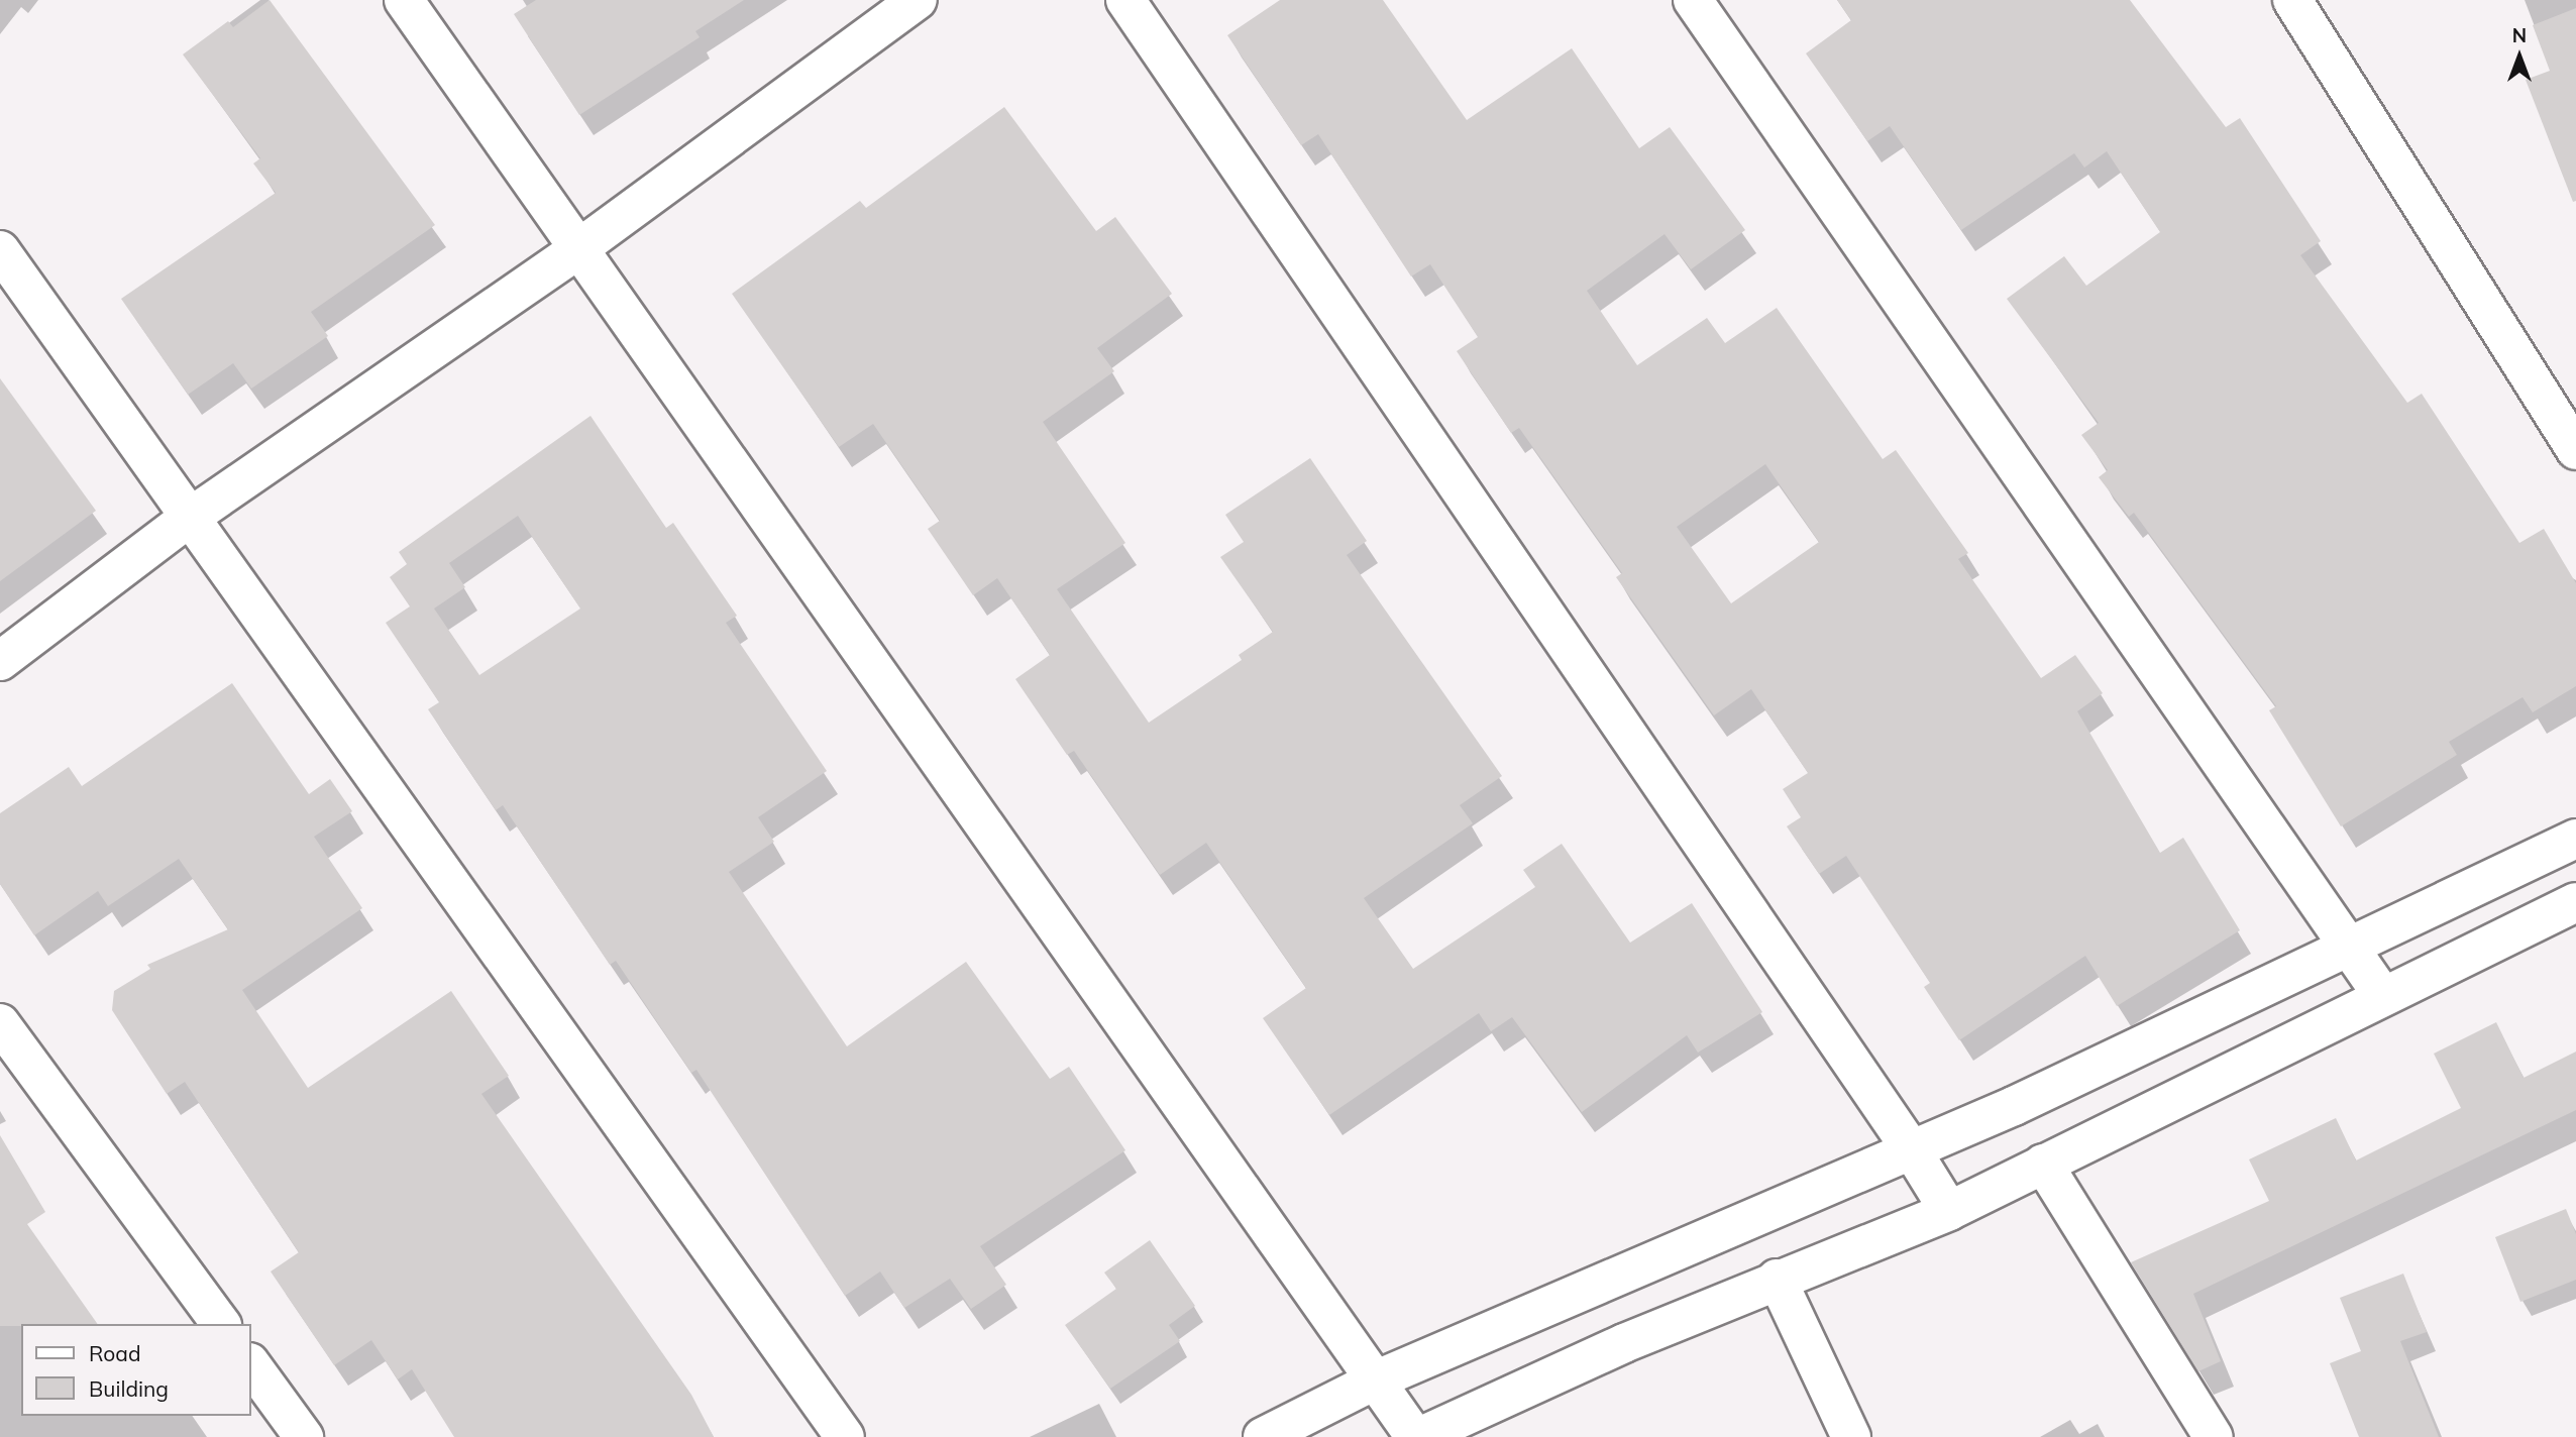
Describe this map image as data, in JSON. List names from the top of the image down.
{
  "legend": ["Road", "Building"],
  "north": "top"
}
